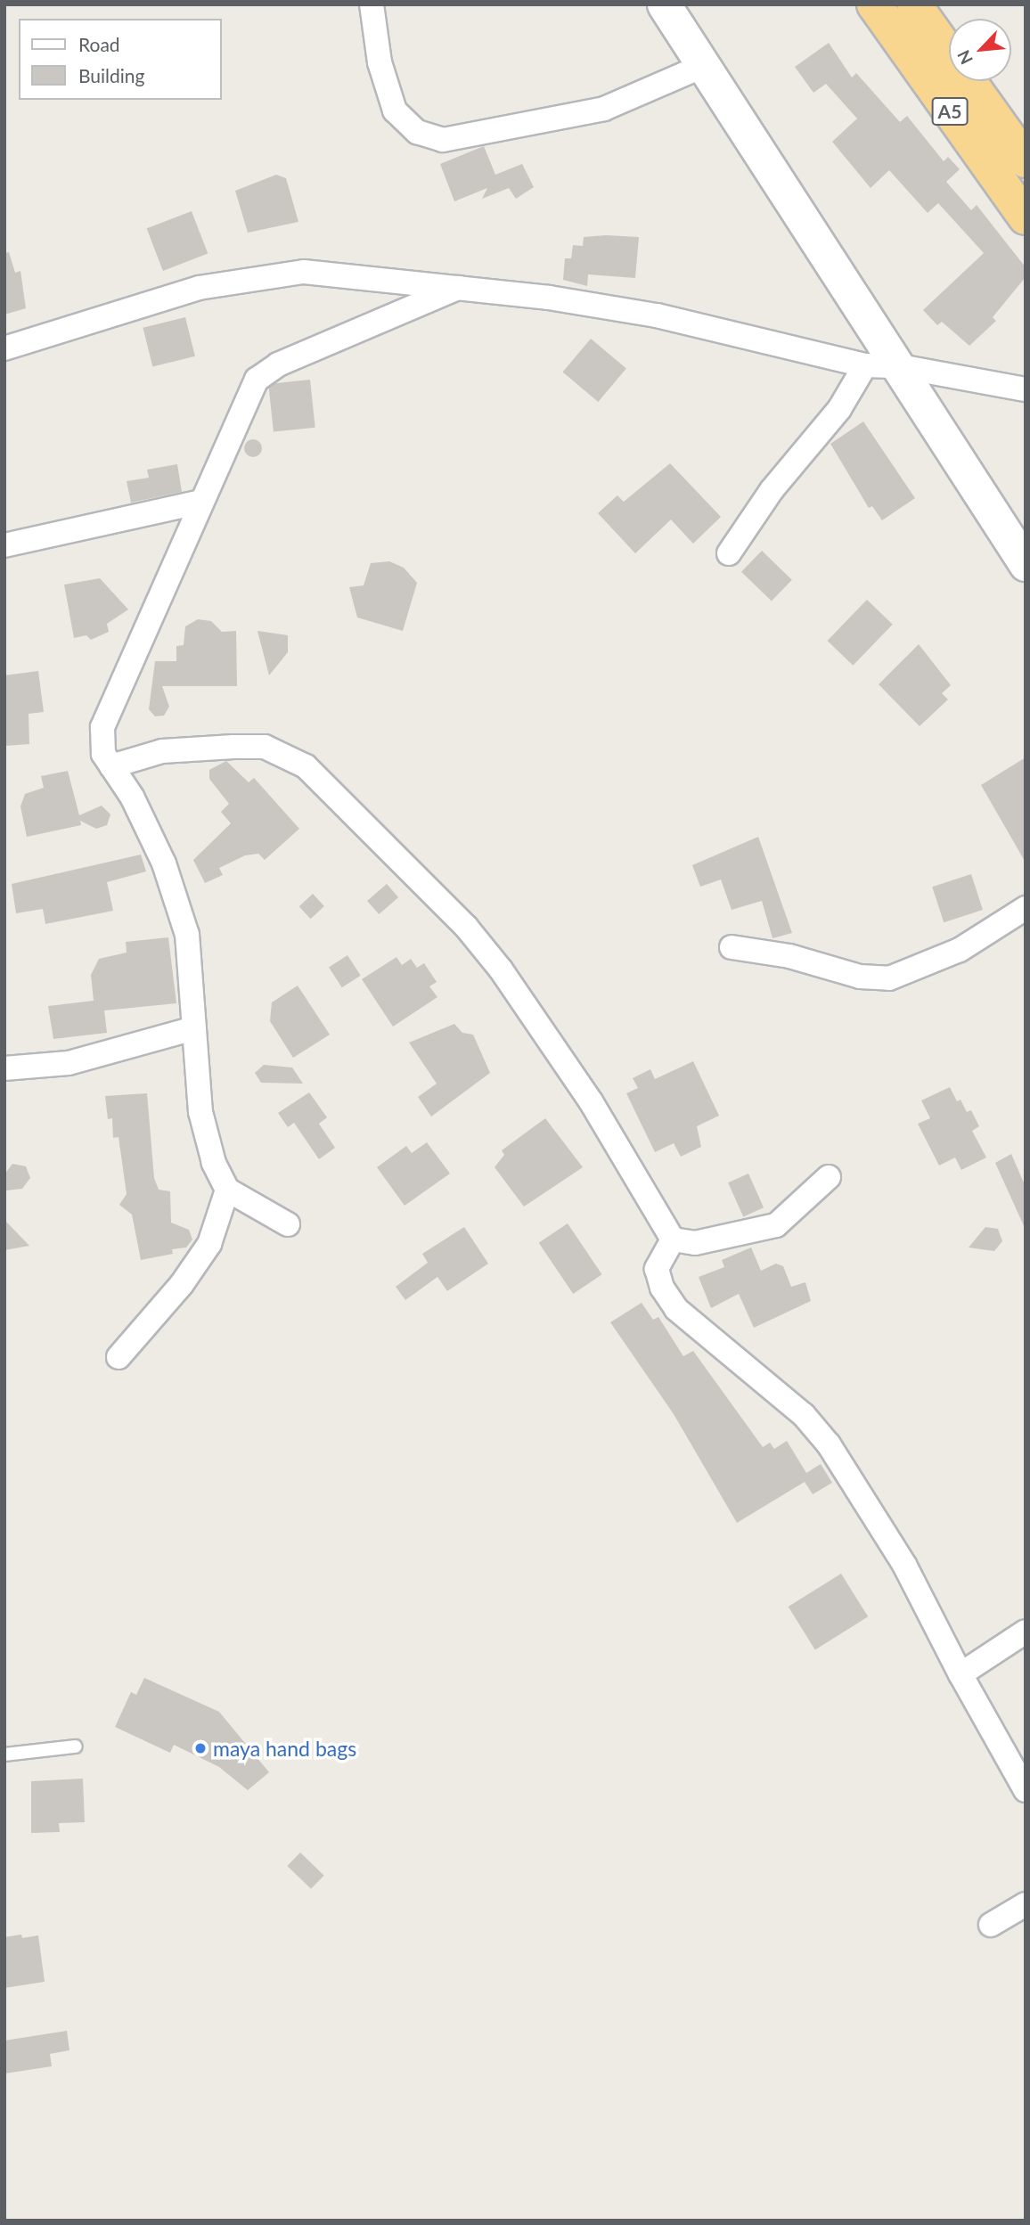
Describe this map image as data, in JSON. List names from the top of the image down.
{
  "streets": {
    "highway": ["A5"]
  },
  "places": ["maya hand bags"],
  "legend": ["Road", "Building"],
  "north": "bottom left"
}
